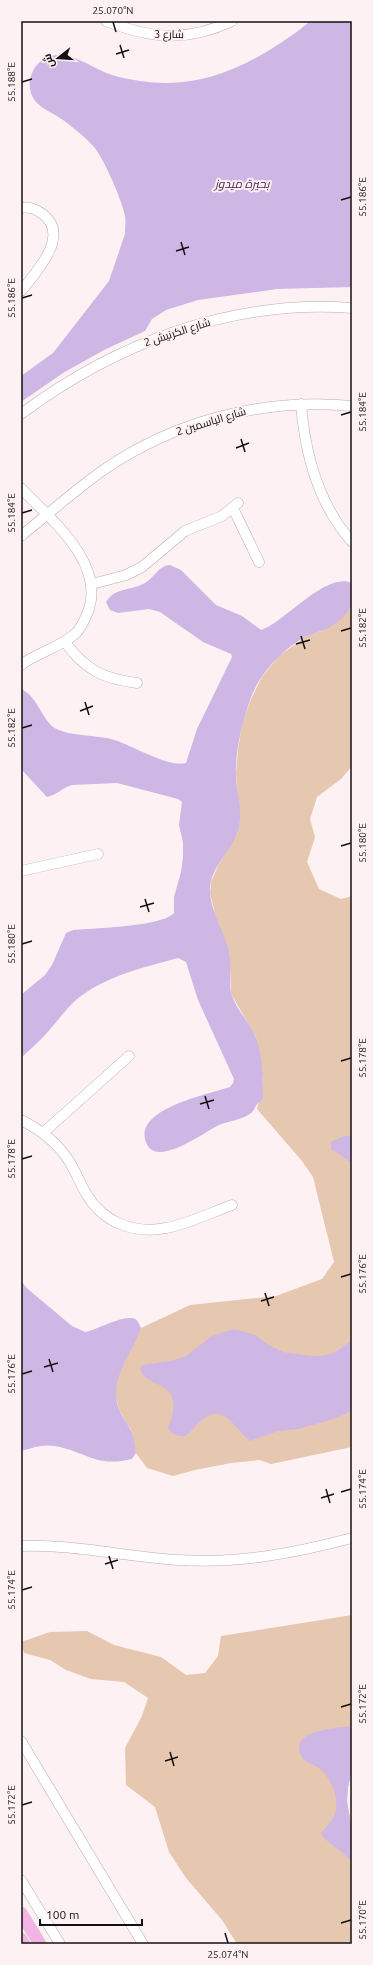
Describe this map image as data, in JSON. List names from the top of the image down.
{
  "streets": {
    "street": ["شارع 3", "شارع الكرنيش 2", "شارع الياسمين 2"]
  },
  "water": ["بحيرة ميدوز"],
  "scale_bar": "100 m",
  "north": "left",
  "coordinates": [
    "25.070°N",
    "55.188°E",
    "55.186°E",
    "55.184°E",
    "55.182°E",
    "55.180°E",
    "55.178°E",
    "55.176°E",
    "55.174°E",
    "55.172°E",
    "55.170°E",
    "25.074°N"
  ]
}
